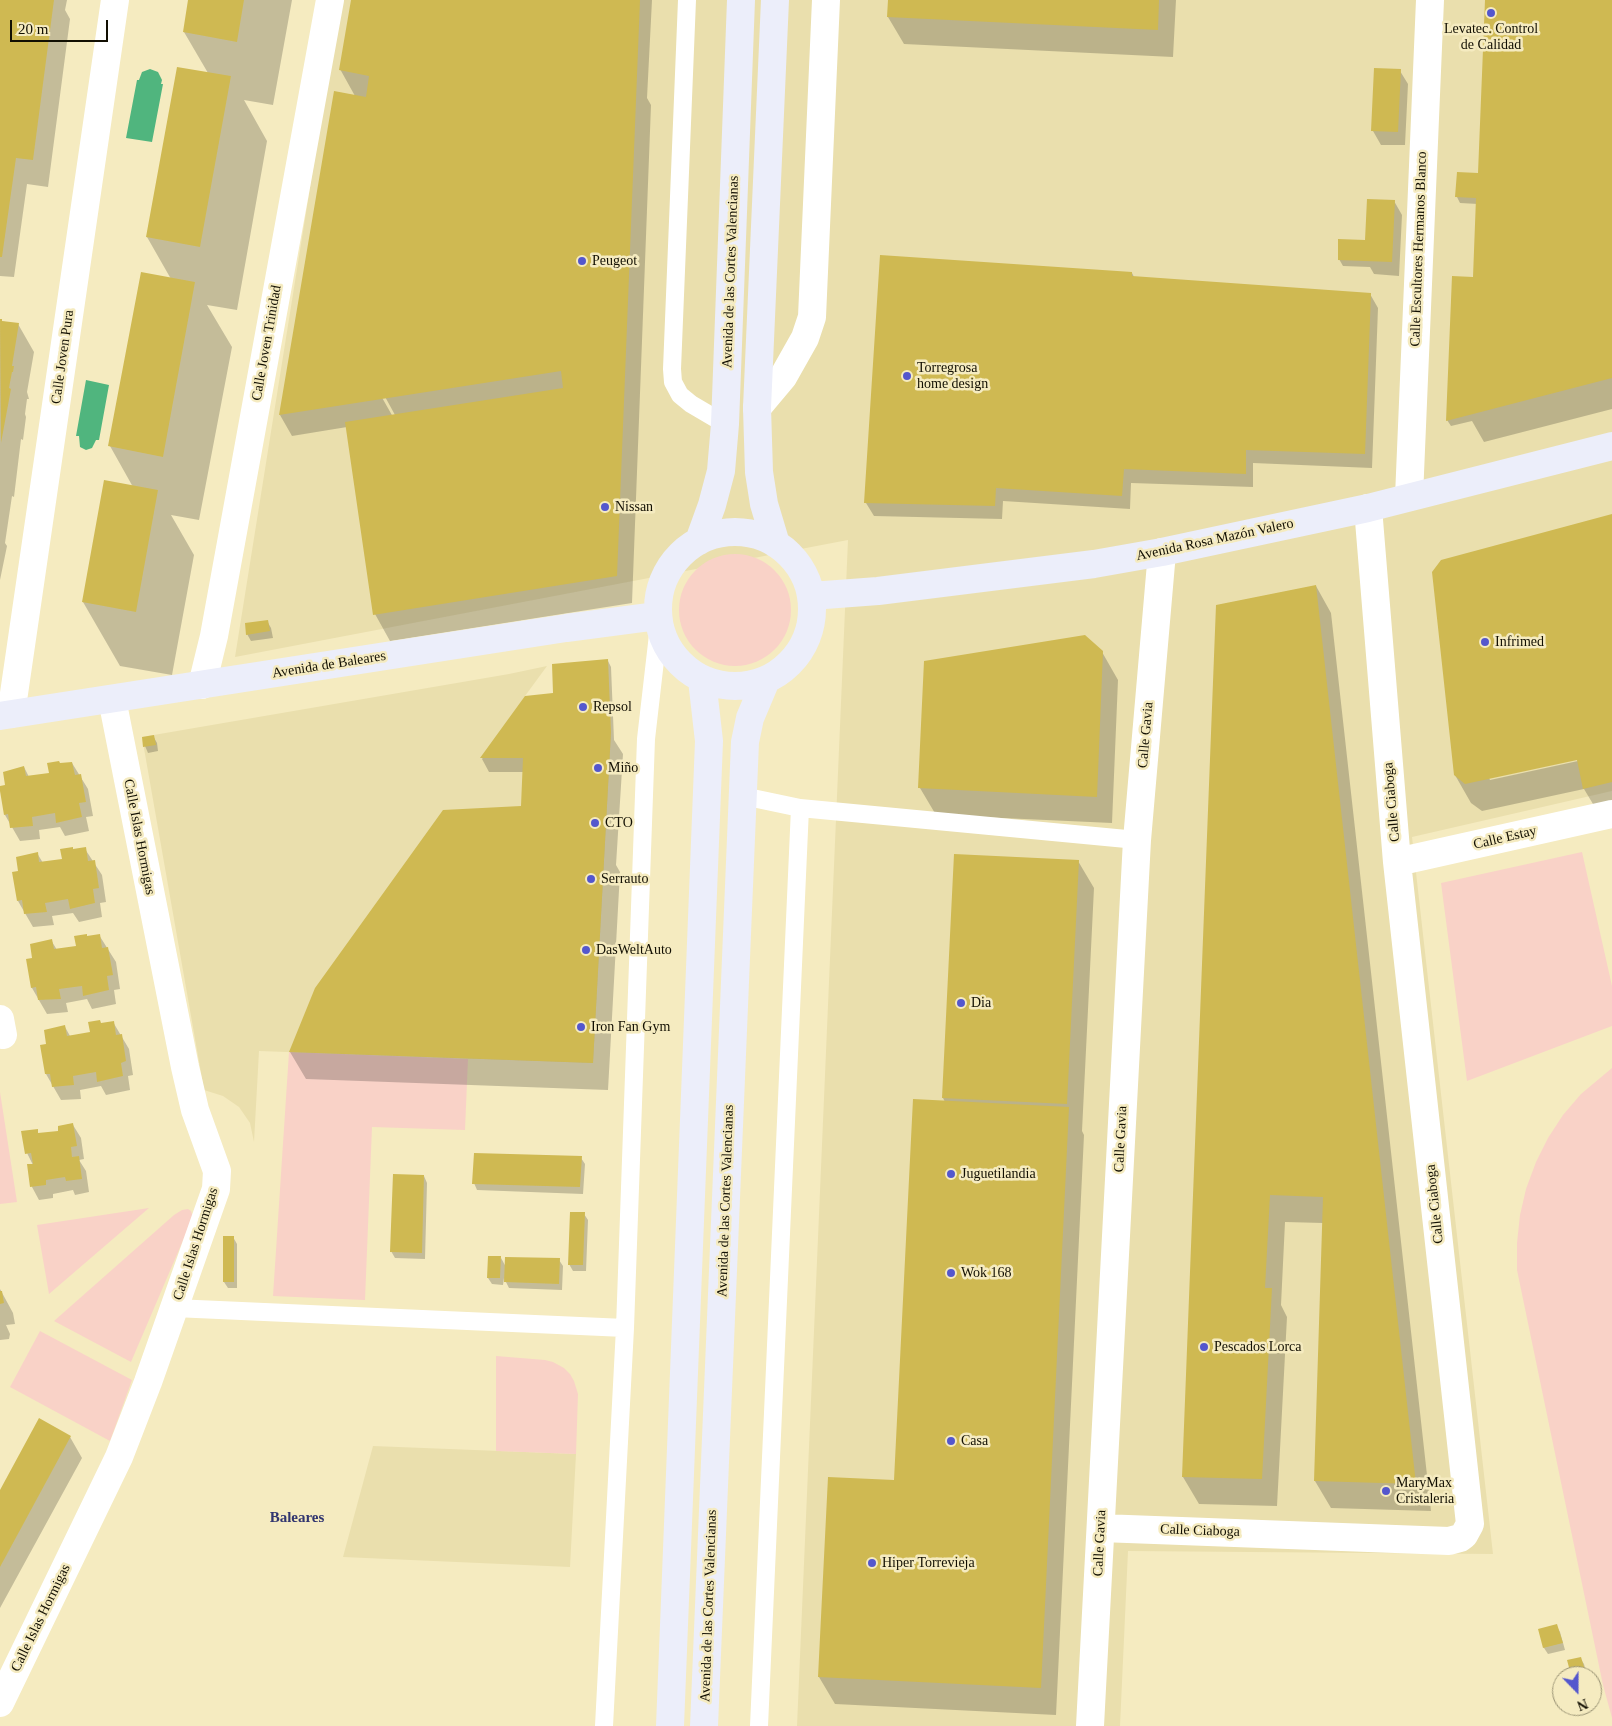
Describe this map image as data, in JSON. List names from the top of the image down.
{
  "streets": {
    "main road": ["Avenida de las Cortes Valencianas", "Avenida Rosa Mazón Valero", "Avenida de Baleares"],
    "street": [
      "Calle Escultores Hermanos Blanco",
      "Calle Joven Trinidad",
      "Calle Joven Pura",
      "Calle Gavia",
      "Calle Ciaboga",
      "Calle Islas Hormigas",
      "Calle Estay"
    ]
  },
  "crossings": [
    ["Calle Escultores Hermanos Blanco", "Avenida Rosa Mazón Valero"],
    ["Avenida de las Cortes Valencianas", "Avenida Rosa Mazón Valero"],
    ["Avenida de las Cortes Valencianas", "Avenida de Baleares"],
    ["Calle Joven Trinidad", "Avenida de Baleares"],
    ["Calle Joven Pura", "Avenida de Baleares"],
    ["Avenida Rosa Mazón Valero", "Avenida de Baleares"],
    ["Avenida Rosa Mazón Valero", "Calle Gavia"],
    ["Avenida Rosa Mazón Valero", "Calle Ciaboga"],
    ["Avenida de Baleares", "Calle Islas Hormigas"],
    ["Calle Gavia", "Calle Ciaboga"],
    ["Calle Ciaboga", "Calle Estay"]
  ],
  "districts": ["Baleares"],
  "places": [
    "Levatec. Control de Calidad",
    "Peugeot",
    "Torregrosa home design",
    "Nissan",
    "Infrimed",
    "Repsol",
    "Miño",
    "CTO",
    "Serrauto",
    "DasWeltAuto",
    "Dia",
    "Iron Fan Gym",
    "Juguetilandia",
    "Wok 168",
    "Pescados Lorca",
    "Casa",
    "MaryMax Cristaleria",
    "Hiper Torrevieja"
  ],
  "scale_bar": "20 m",
  "north": "bottom"
}
